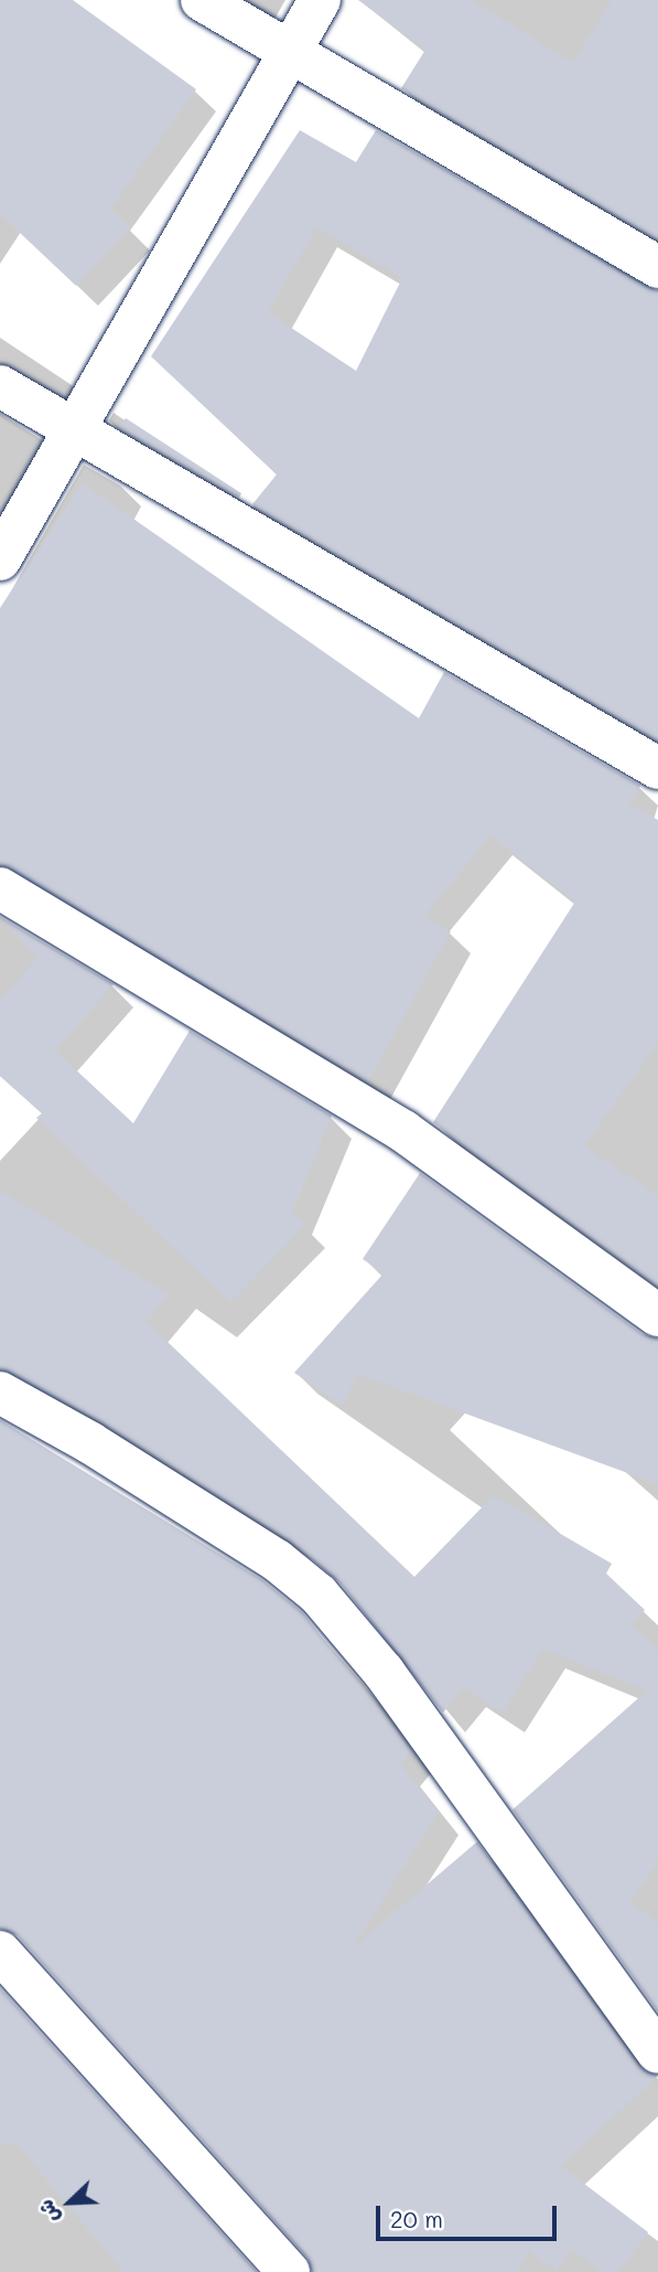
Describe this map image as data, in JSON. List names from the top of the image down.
{
  "scale_bar": "20 m",
  "north": "bottom left"
}
